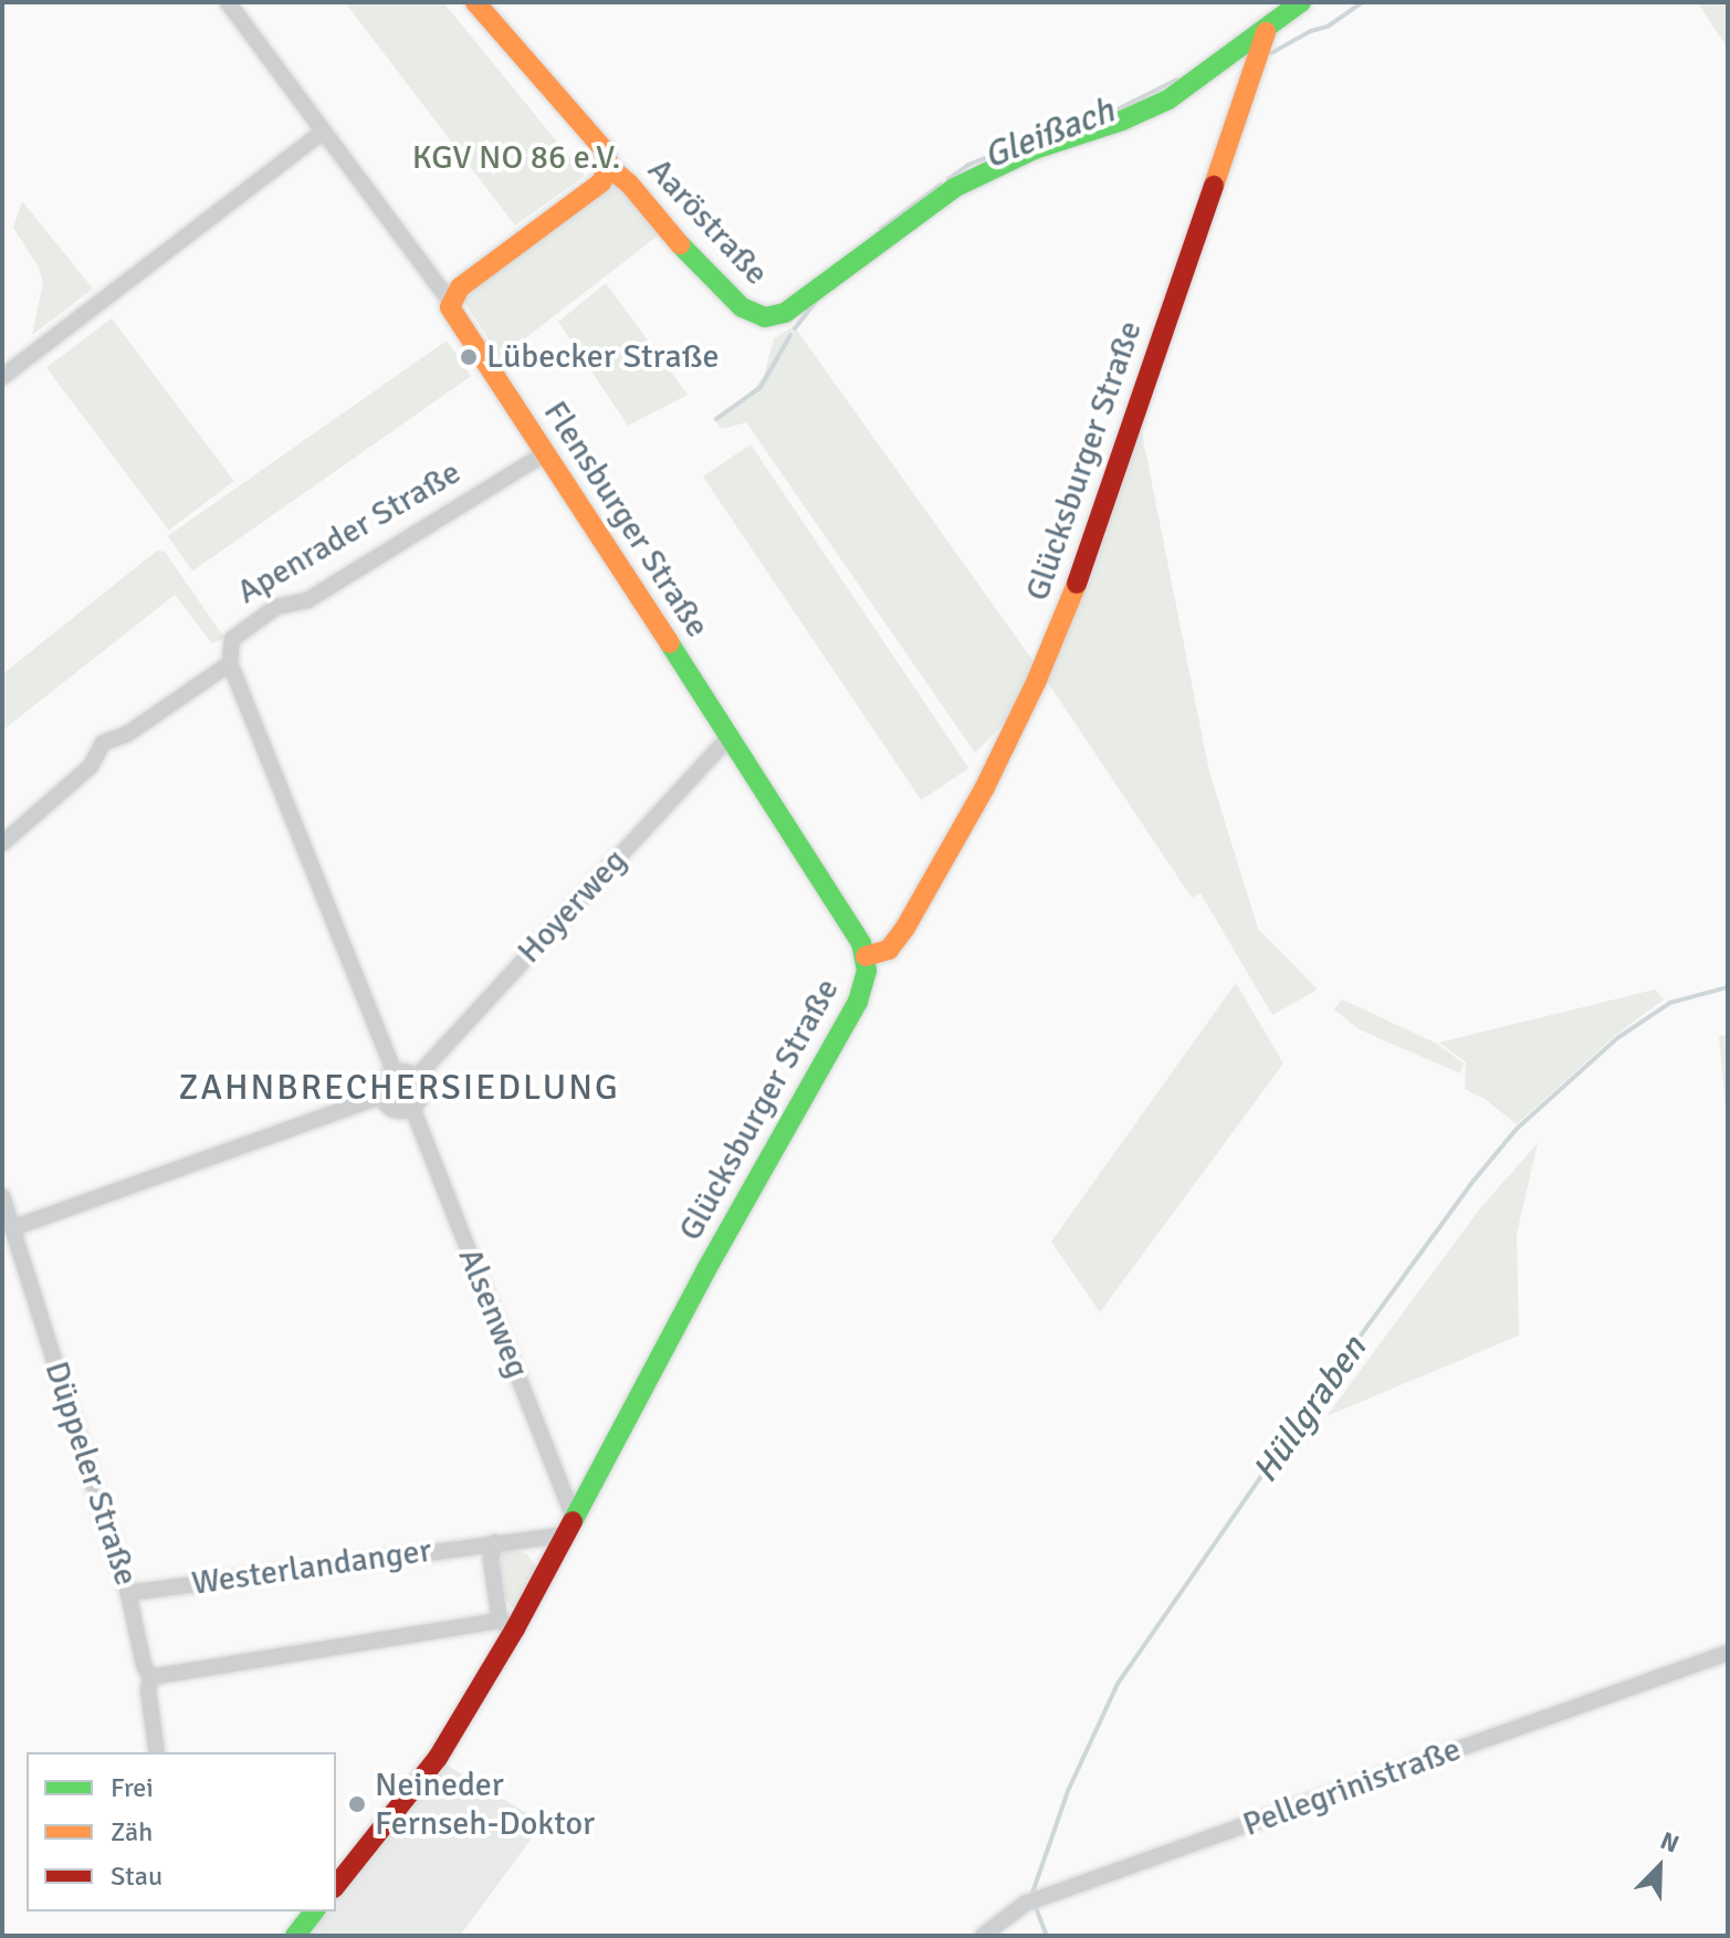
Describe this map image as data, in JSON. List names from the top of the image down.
{
  "streets": {
    "street": [
      "Aaröstraße",
      "Glücksburger Straße",
      "Flensburger Straße",
      "Apenrader Straße",
      "Hoyerweg",
      "Alsenweg",
      "Düppeler Straße",
      "Westerlandanger",
      "Pellegrinistraße"
    ]
  },
  "crossings": [
    ["Aaröstraße", "Glücksburger Straße"],
    ["Glücksburger Straße", "Flensburger Straße"],
    ["Glücksburger Straße", "Alsenweg"],
    ["Glücksburger Straße", "Westerlandanger"],
    ["Flensburger Straße", "Apenrader Straße"],
    ["Flensburger Straße", "Hoyerweg"],
    ["Hoyerweg", "Alsenweg"],
    ["Alsenweg", "Westerlandanger"],
    ["Düppeler Straße", "Westerlandanger"]
  ],
  "districts": ["ZAHNBRECHERSIEDLUNG"],
  "water": ["Gleißach", "Hüllgraben"],
  "parks": ["KGV NO 86 e.V."],
  "places": ["Lübecker Straße", "Neineder Fernseh-Doktor"],
  "legend": ["Frei", "Zäh", "Stau"],
  "north": "top right"
}
